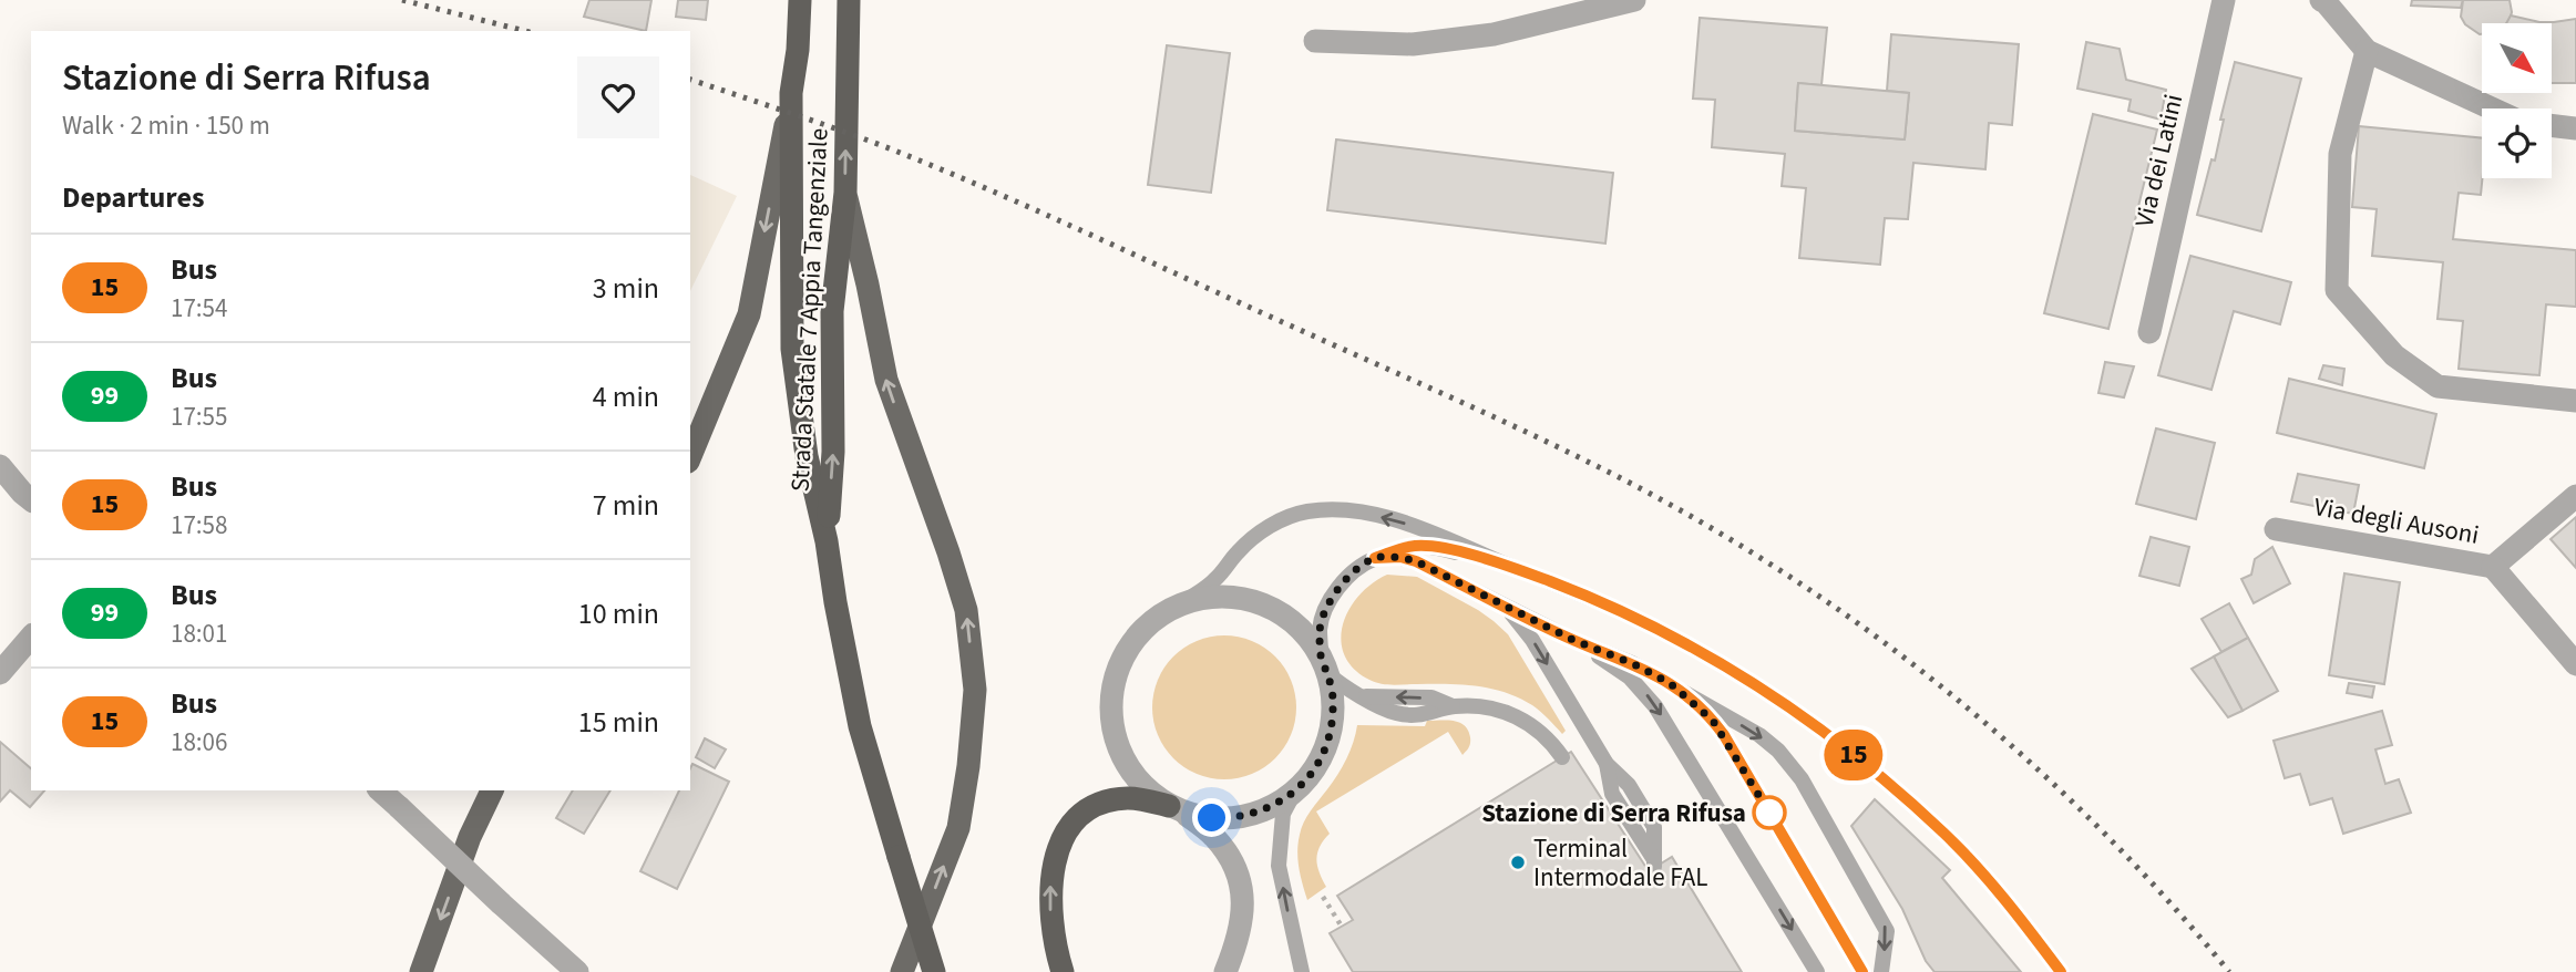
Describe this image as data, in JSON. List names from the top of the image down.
{
  "streets": {
    "highway": ["Strada Statale 7 Appia Tangenziale"],
    "street": ["Via dei Latini", "Via degli Ausoni"]
  },
  "places": ["Stazione di Serra Rifusa", "Terminal Intermodale FAL"],
  "lines": ["bus line 15"],
  "north": "bottom right",
  "page": {
    "on_map": "15",
    "heading": [
      ["Stazione di Serra Rifusa", "Walk · 2 min · 150 m"],
      "Departures"
    ],
    "list": [
      {
        "mark": "15",
        "name": "Bus",
        "note": "17:54",
        "value": "3 min"
      },
      {
        "mark": "99",
        "name": "Bus",
        "note": "17:55",
        "value": "4 min"
      },
      {
        "mark": "15",
        "name": "Bus",
        "note": "17:58",
        "value": "7 min"
      },
      {
        "mark": "99",
        "name": "Bus",
        "note": "18:01",
        "value": "10 min"
      },
      {
        "mark": "15",
        "name": "Bus",
        "note": "18:06",
        "value": "15 min"
      }
    ]
  }
}
